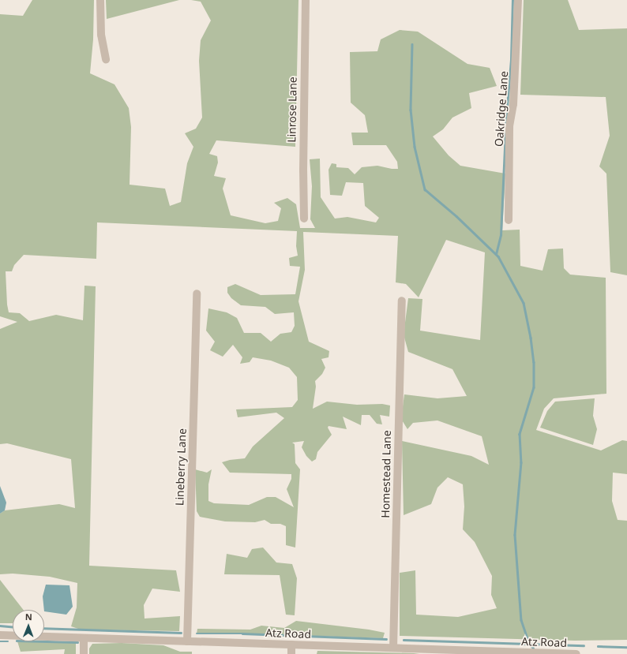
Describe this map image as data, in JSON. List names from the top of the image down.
{
  "streets": {
    "street": [
      "Oakridge Lane",
      "Linrose Lane",
      "Lineberry Lane",
      "Homestead Lane",
      "Atz Road"
    ]
  },
  "crossings": [
    ["Lineberry Lane", "Atz Road"],
    ["Homestead Lane", "Atz Road"]
  ],
  "north": "top"
}
